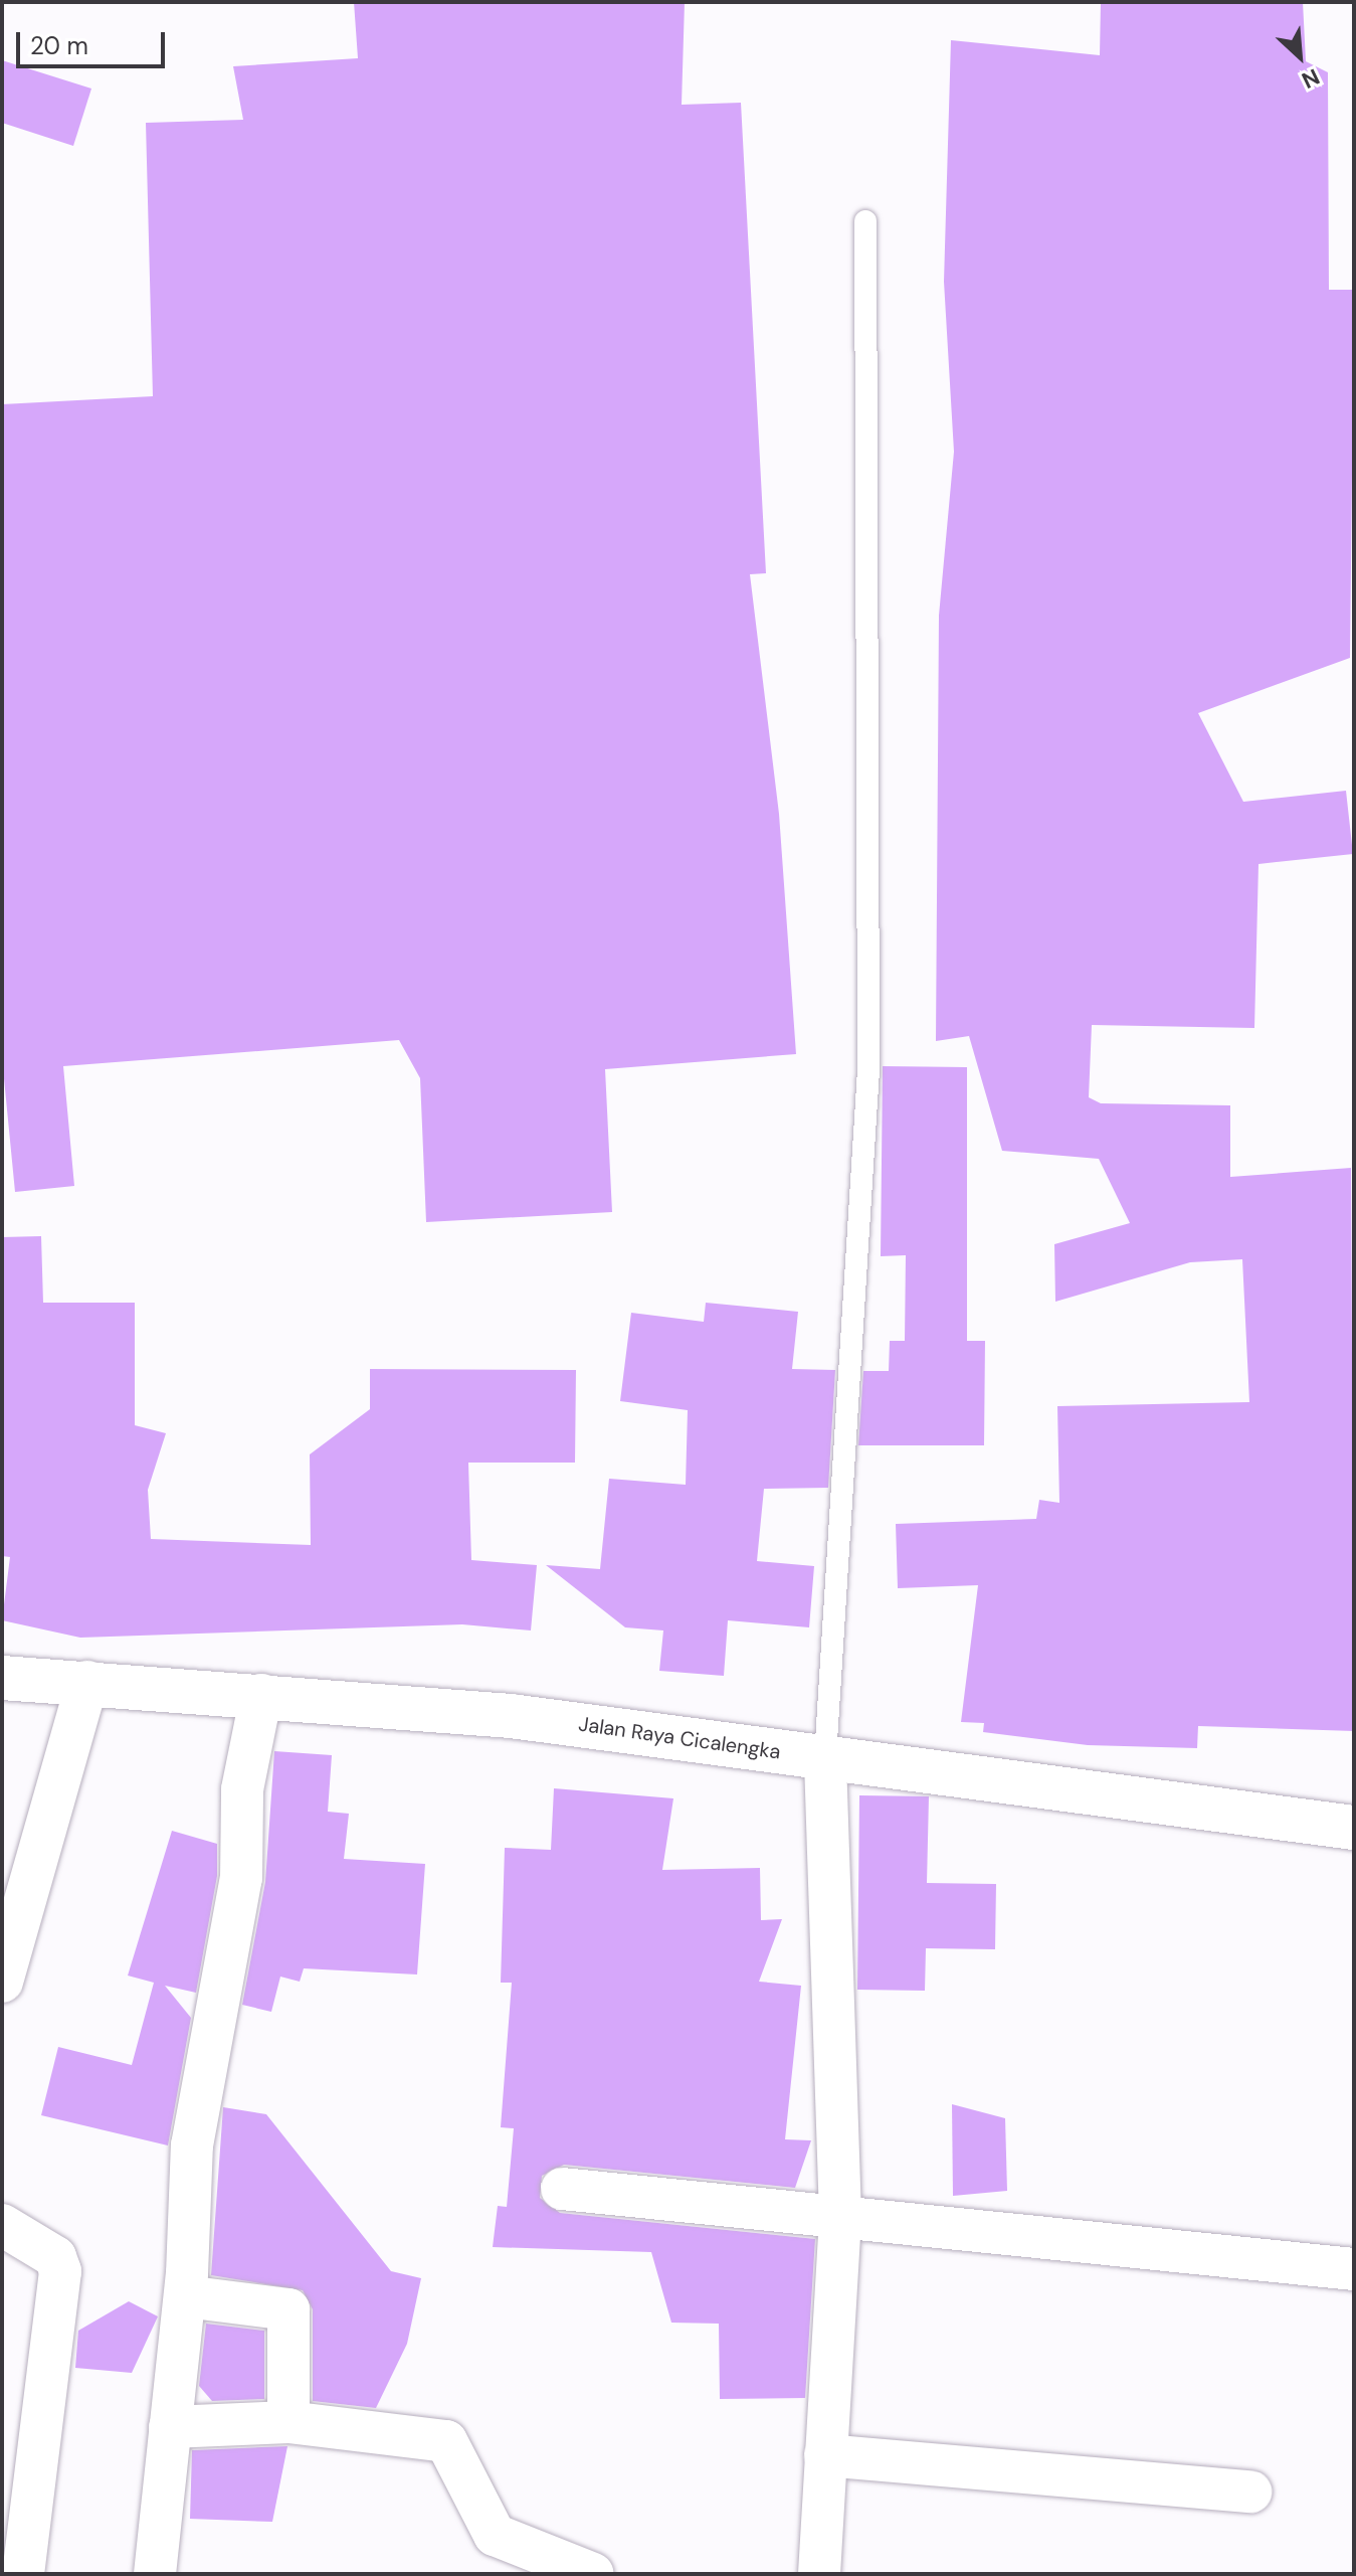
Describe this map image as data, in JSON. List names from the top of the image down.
{
  "streets": {
    "main road": ["Jalan Raya Cicalengka"]
  },
  "scale_bar": "20 m",
  "north": "bottom right"
}
